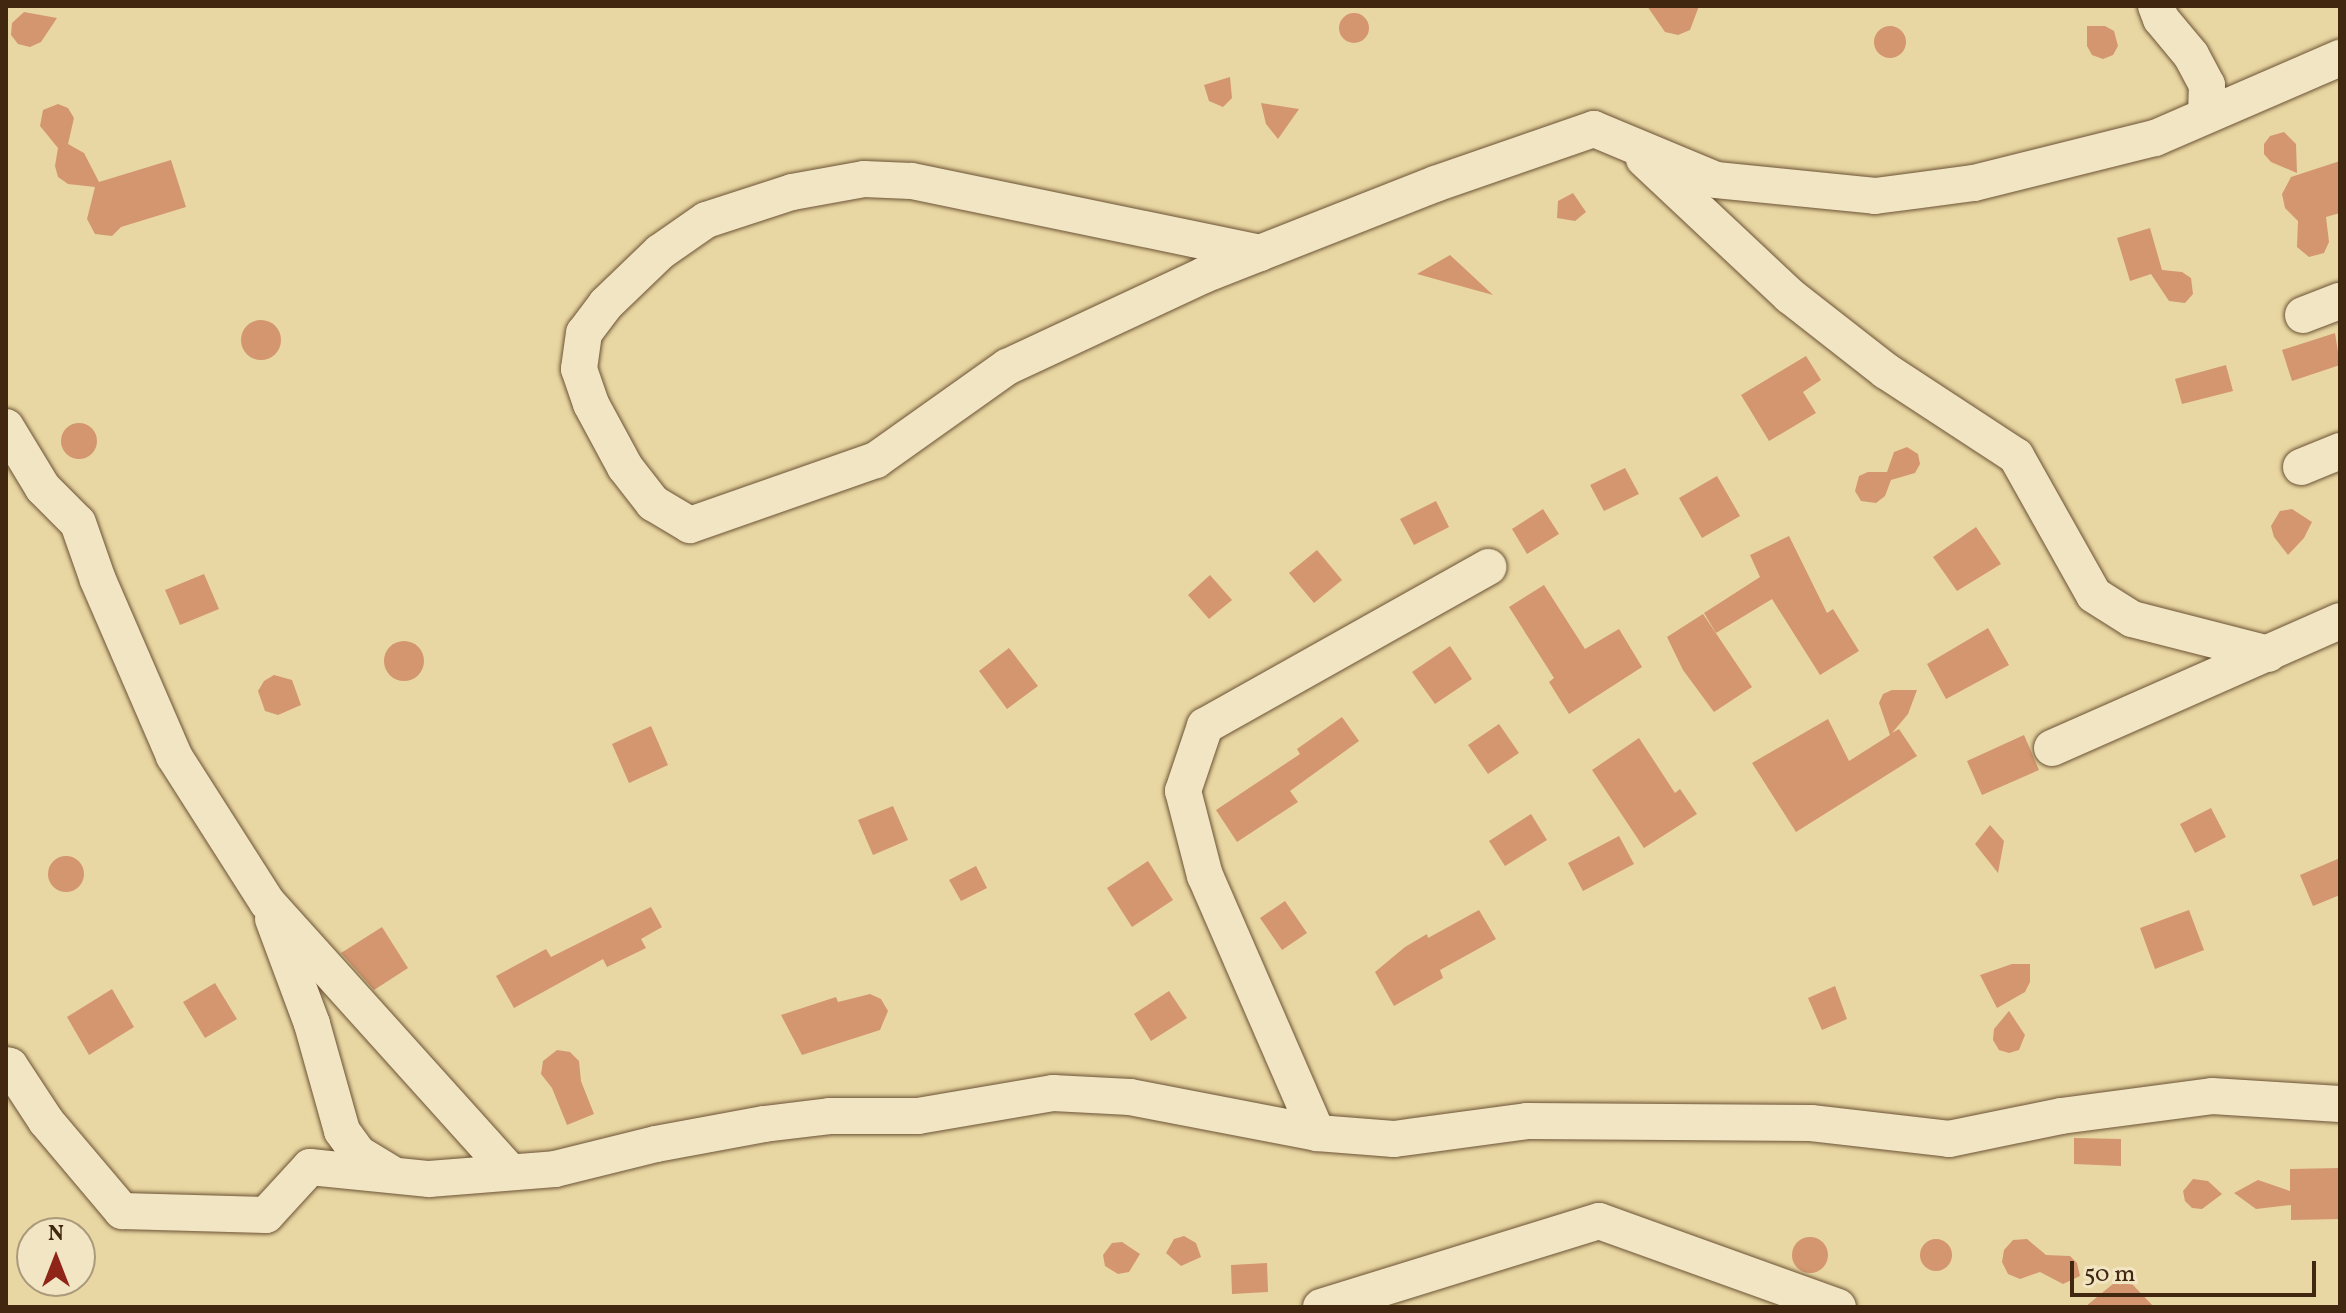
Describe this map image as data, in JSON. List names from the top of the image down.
{
  "scale_bar": "50 m",
  "north": "top"
}
